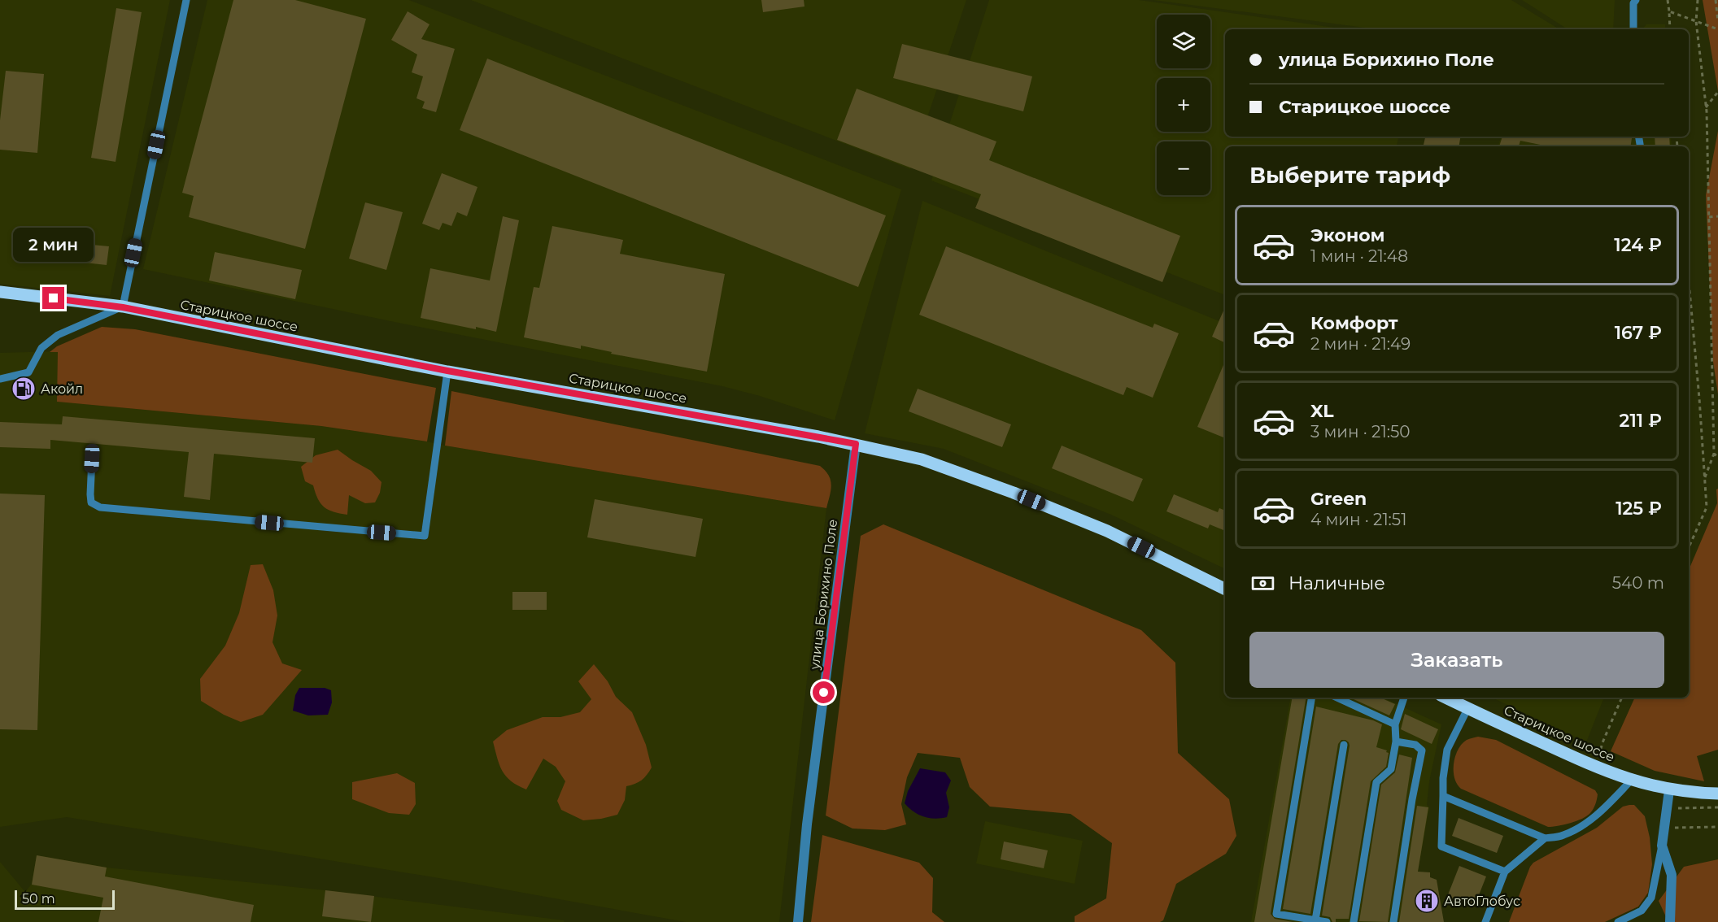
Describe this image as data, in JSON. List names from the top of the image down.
{
  "streets": {
    "main road": ["Старицкое шоссе"],
    "street": ["улица Борихино Поле"]
  },
  "crossings": [
    ["Старицкое шоссе", "улица Борихино Поле"]
  ],
  "places": {
    "fuel station": ["Акойл"],
    "building": ["АвтоГлобус"]
  },
  "scale_bar": "50 m",
  "page": {
    "map_buttons": ["+", "−"],
    "banner": ["улица Борихино Поле", "Старицкое шоссе"],
    "heading": "Выберите тариф",
    "list": [
      {
        "name": "Эконом",
        "note": "1 мин · 21:48",
        "value": "124 ₽"
      },
      {
        "name": "Комфорт",
        "note": "2 мин · 21:49",
        "value": "167 ₽"
      },
      {
        "name": "XL",
        "note": "3 мин · 21:50",
        "value": "211 ₽"
      },
      {
        "name": "Green",
        "note": "4 мин · 21:51",
        "value": "125 ₽"
      }
    ],
    "bubble": "2 мин",
    "pay": ["Наличные", "540 m"],
    "buttons": "Заказать",
    "scale": "50 m"
  }
}
